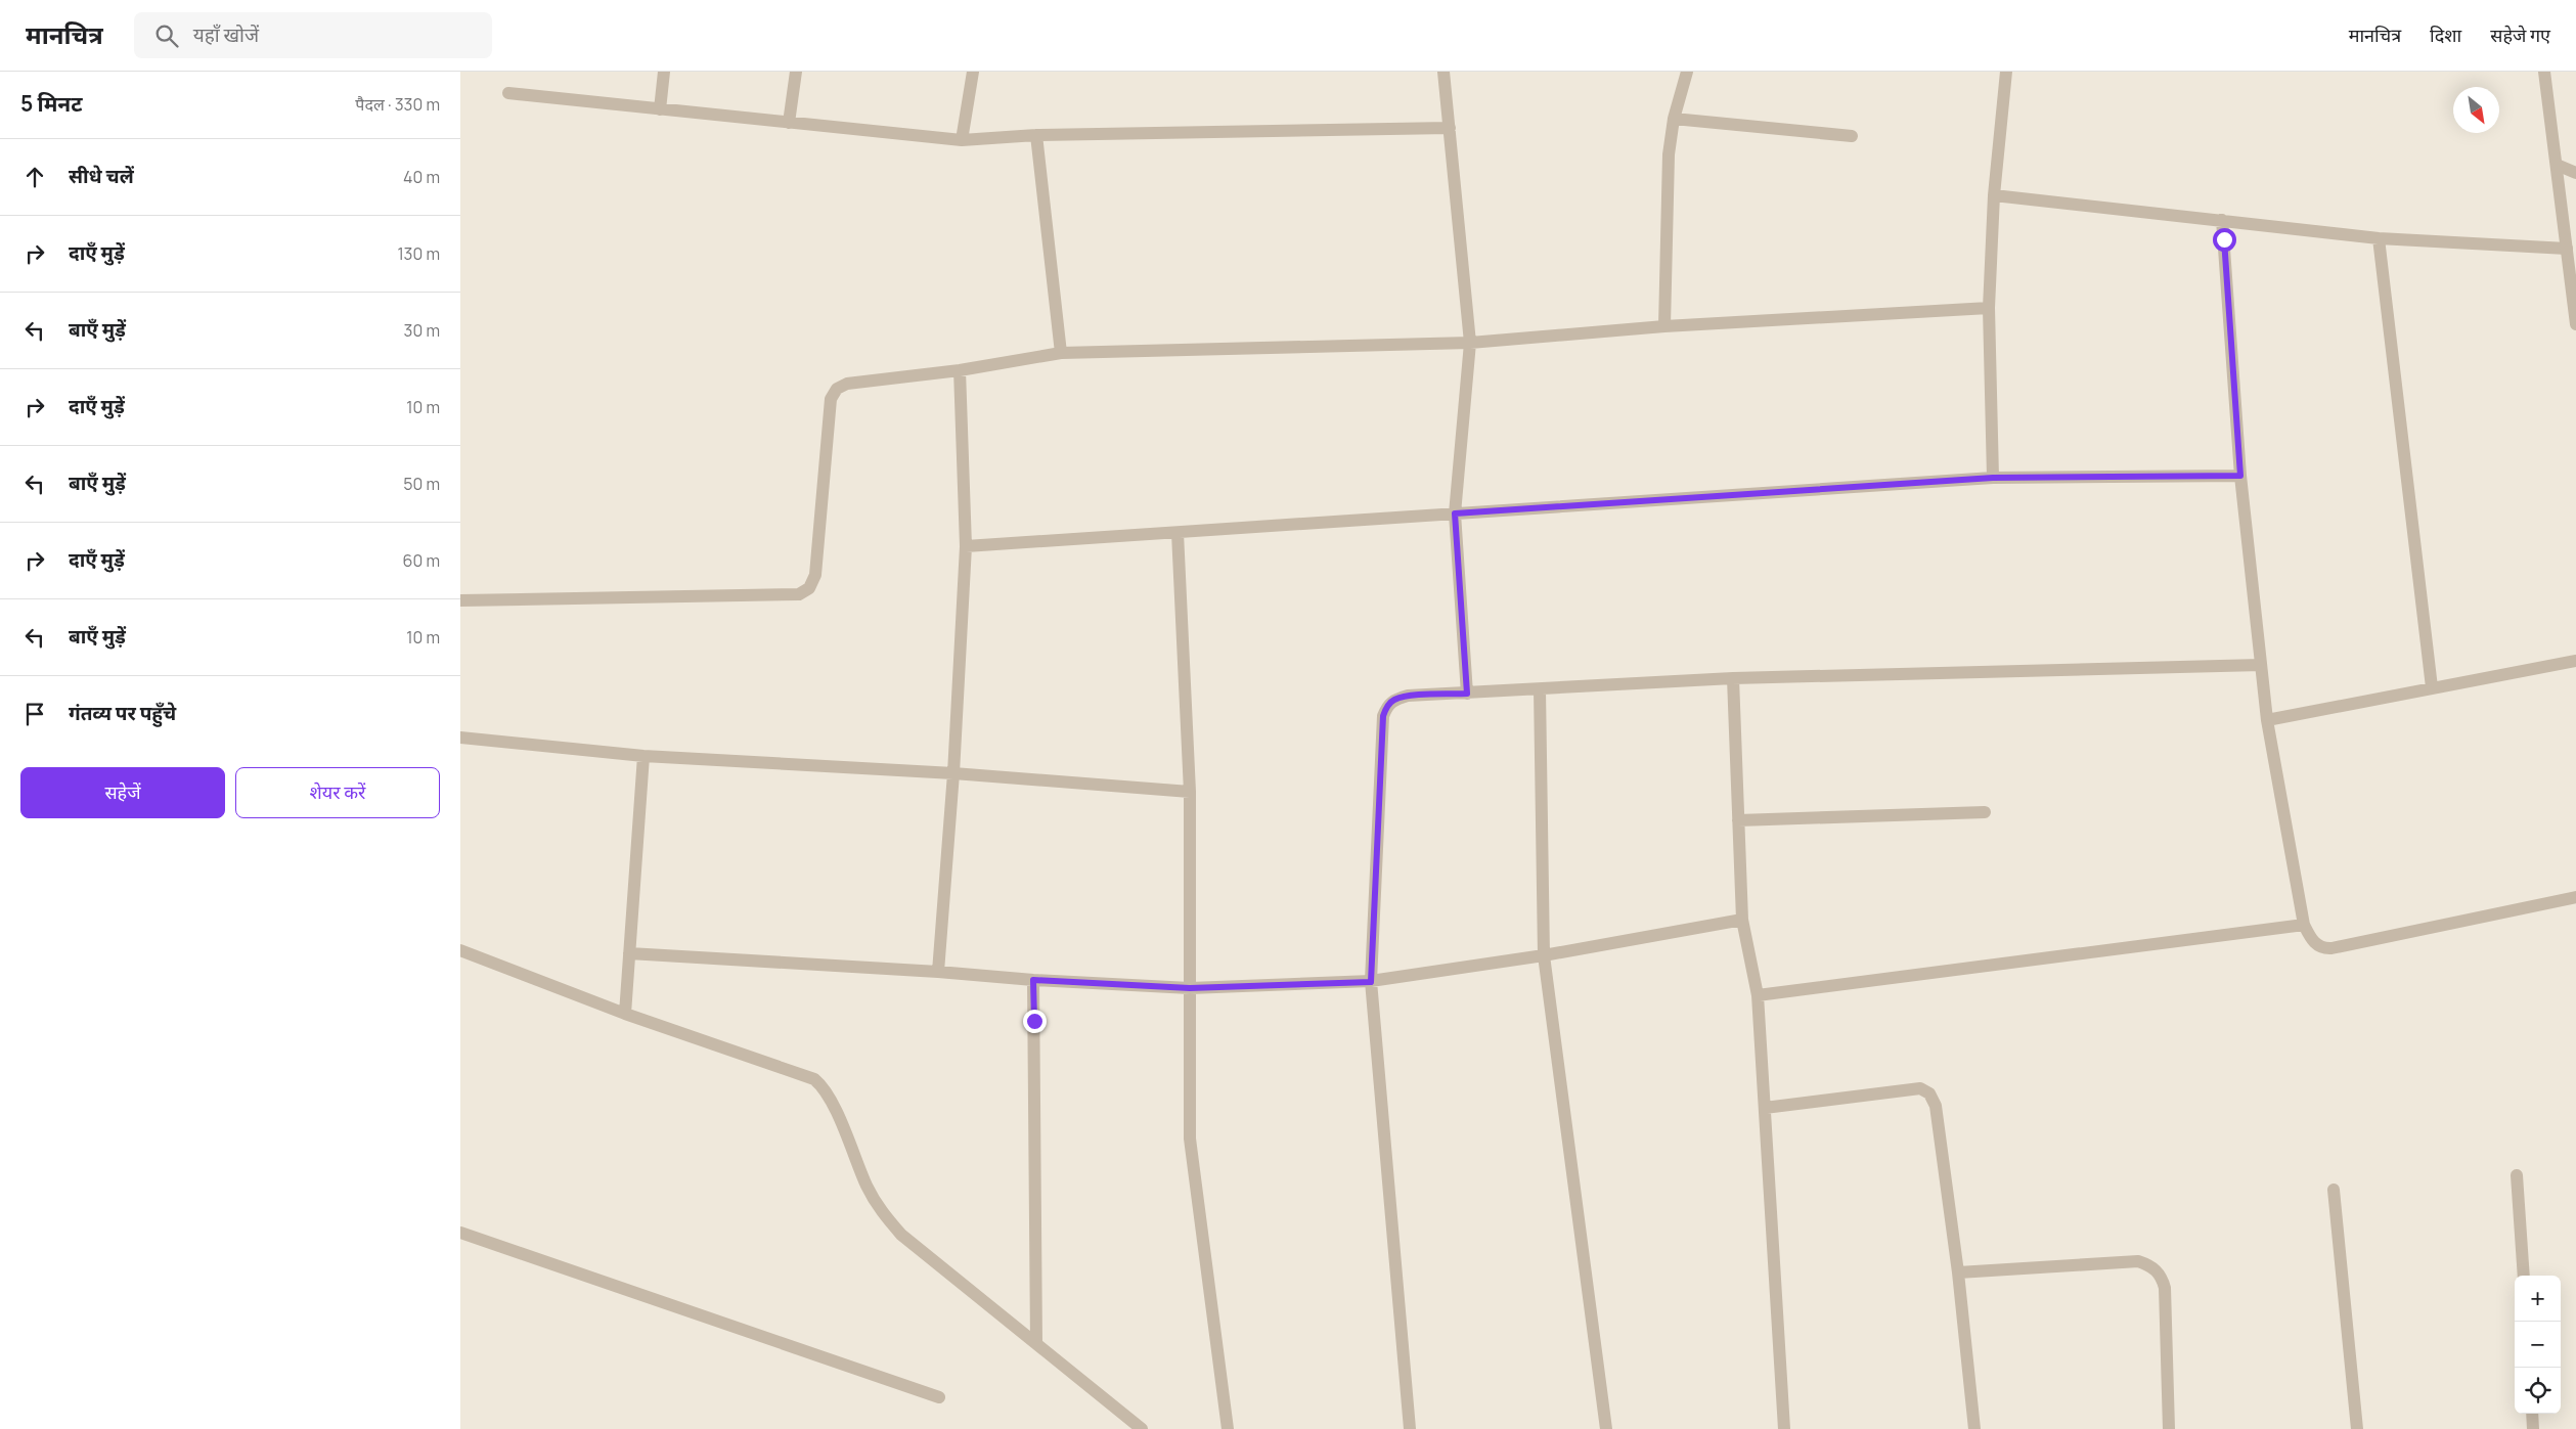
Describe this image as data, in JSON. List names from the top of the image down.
{
  "north": "bottom right",
  "page": {
    "header": "मानचित्र",
    "search": "यहाँ खोजें",
    "nav": ["मानचित्र", "दिशा", "सहेजे गए"],
    "heading": ["5 मिनट", "पैदल · 330 m"],
    "list": [
      ["सीधे चलें", "40 m"],
      ["दाएँ मुड़ें", "130 m"],
      ["बाएँ मुड़ें", "30 m"],
      ["दाएँ मुड़ें", "10 m"],
      ["बाएँ मुड़ें", "50 m"],
      ["दाएँ मुड़ें", "60 m"],
      ["बाएँ मुड़ें", "10 m"],
      "गंतव्य पर पहुँचे"
    ],
    "buttons": ["सहेजें", "शेयर करें"],
    "map_buttons": ["+", "−"]
  }
}
